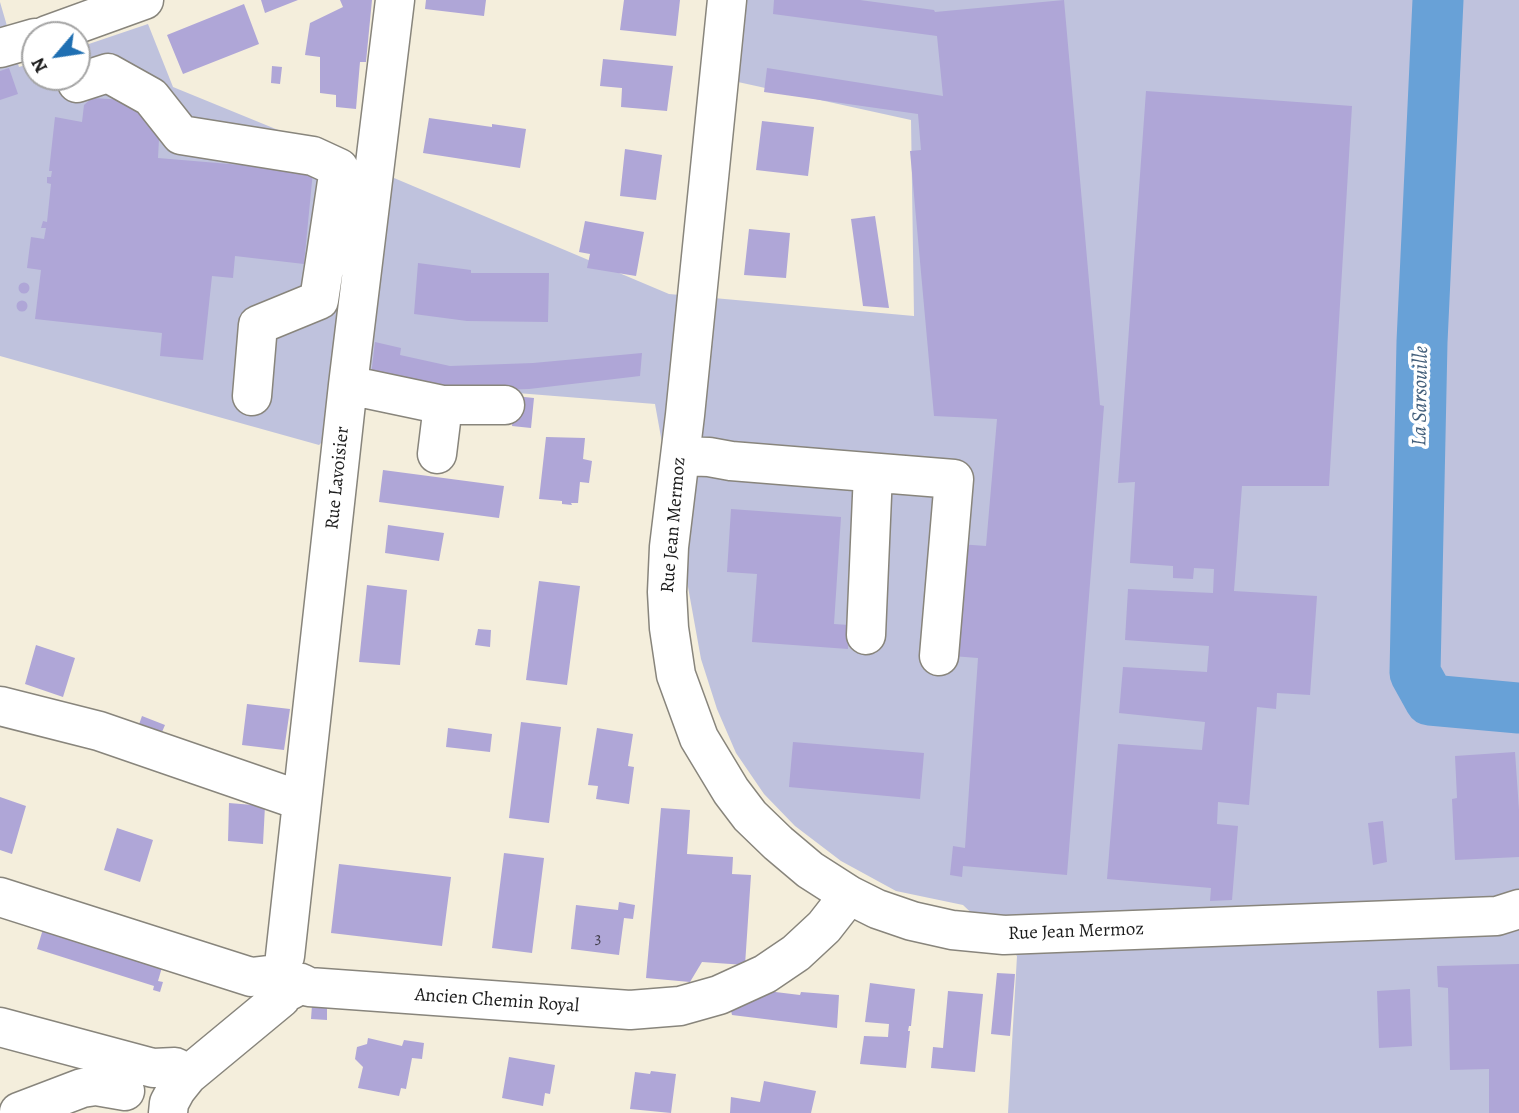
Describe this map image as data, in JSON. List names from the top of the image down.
{
  "streets": {
    "street": ["Rue Lavoisier", "Rue Jean Mermoz", "Ancien Chemin Royal"]
  },
  "crossings": [
    ["Rue Lavoisier", "Ancien Chemin Royal"],
    ["Rue Jean Mermoz", "Ancien Chemin Royal"]
  ],
  "water": ["La Sarsouille"],
  "house_numbers": ["3"],
  "north": "bottom left"
}
